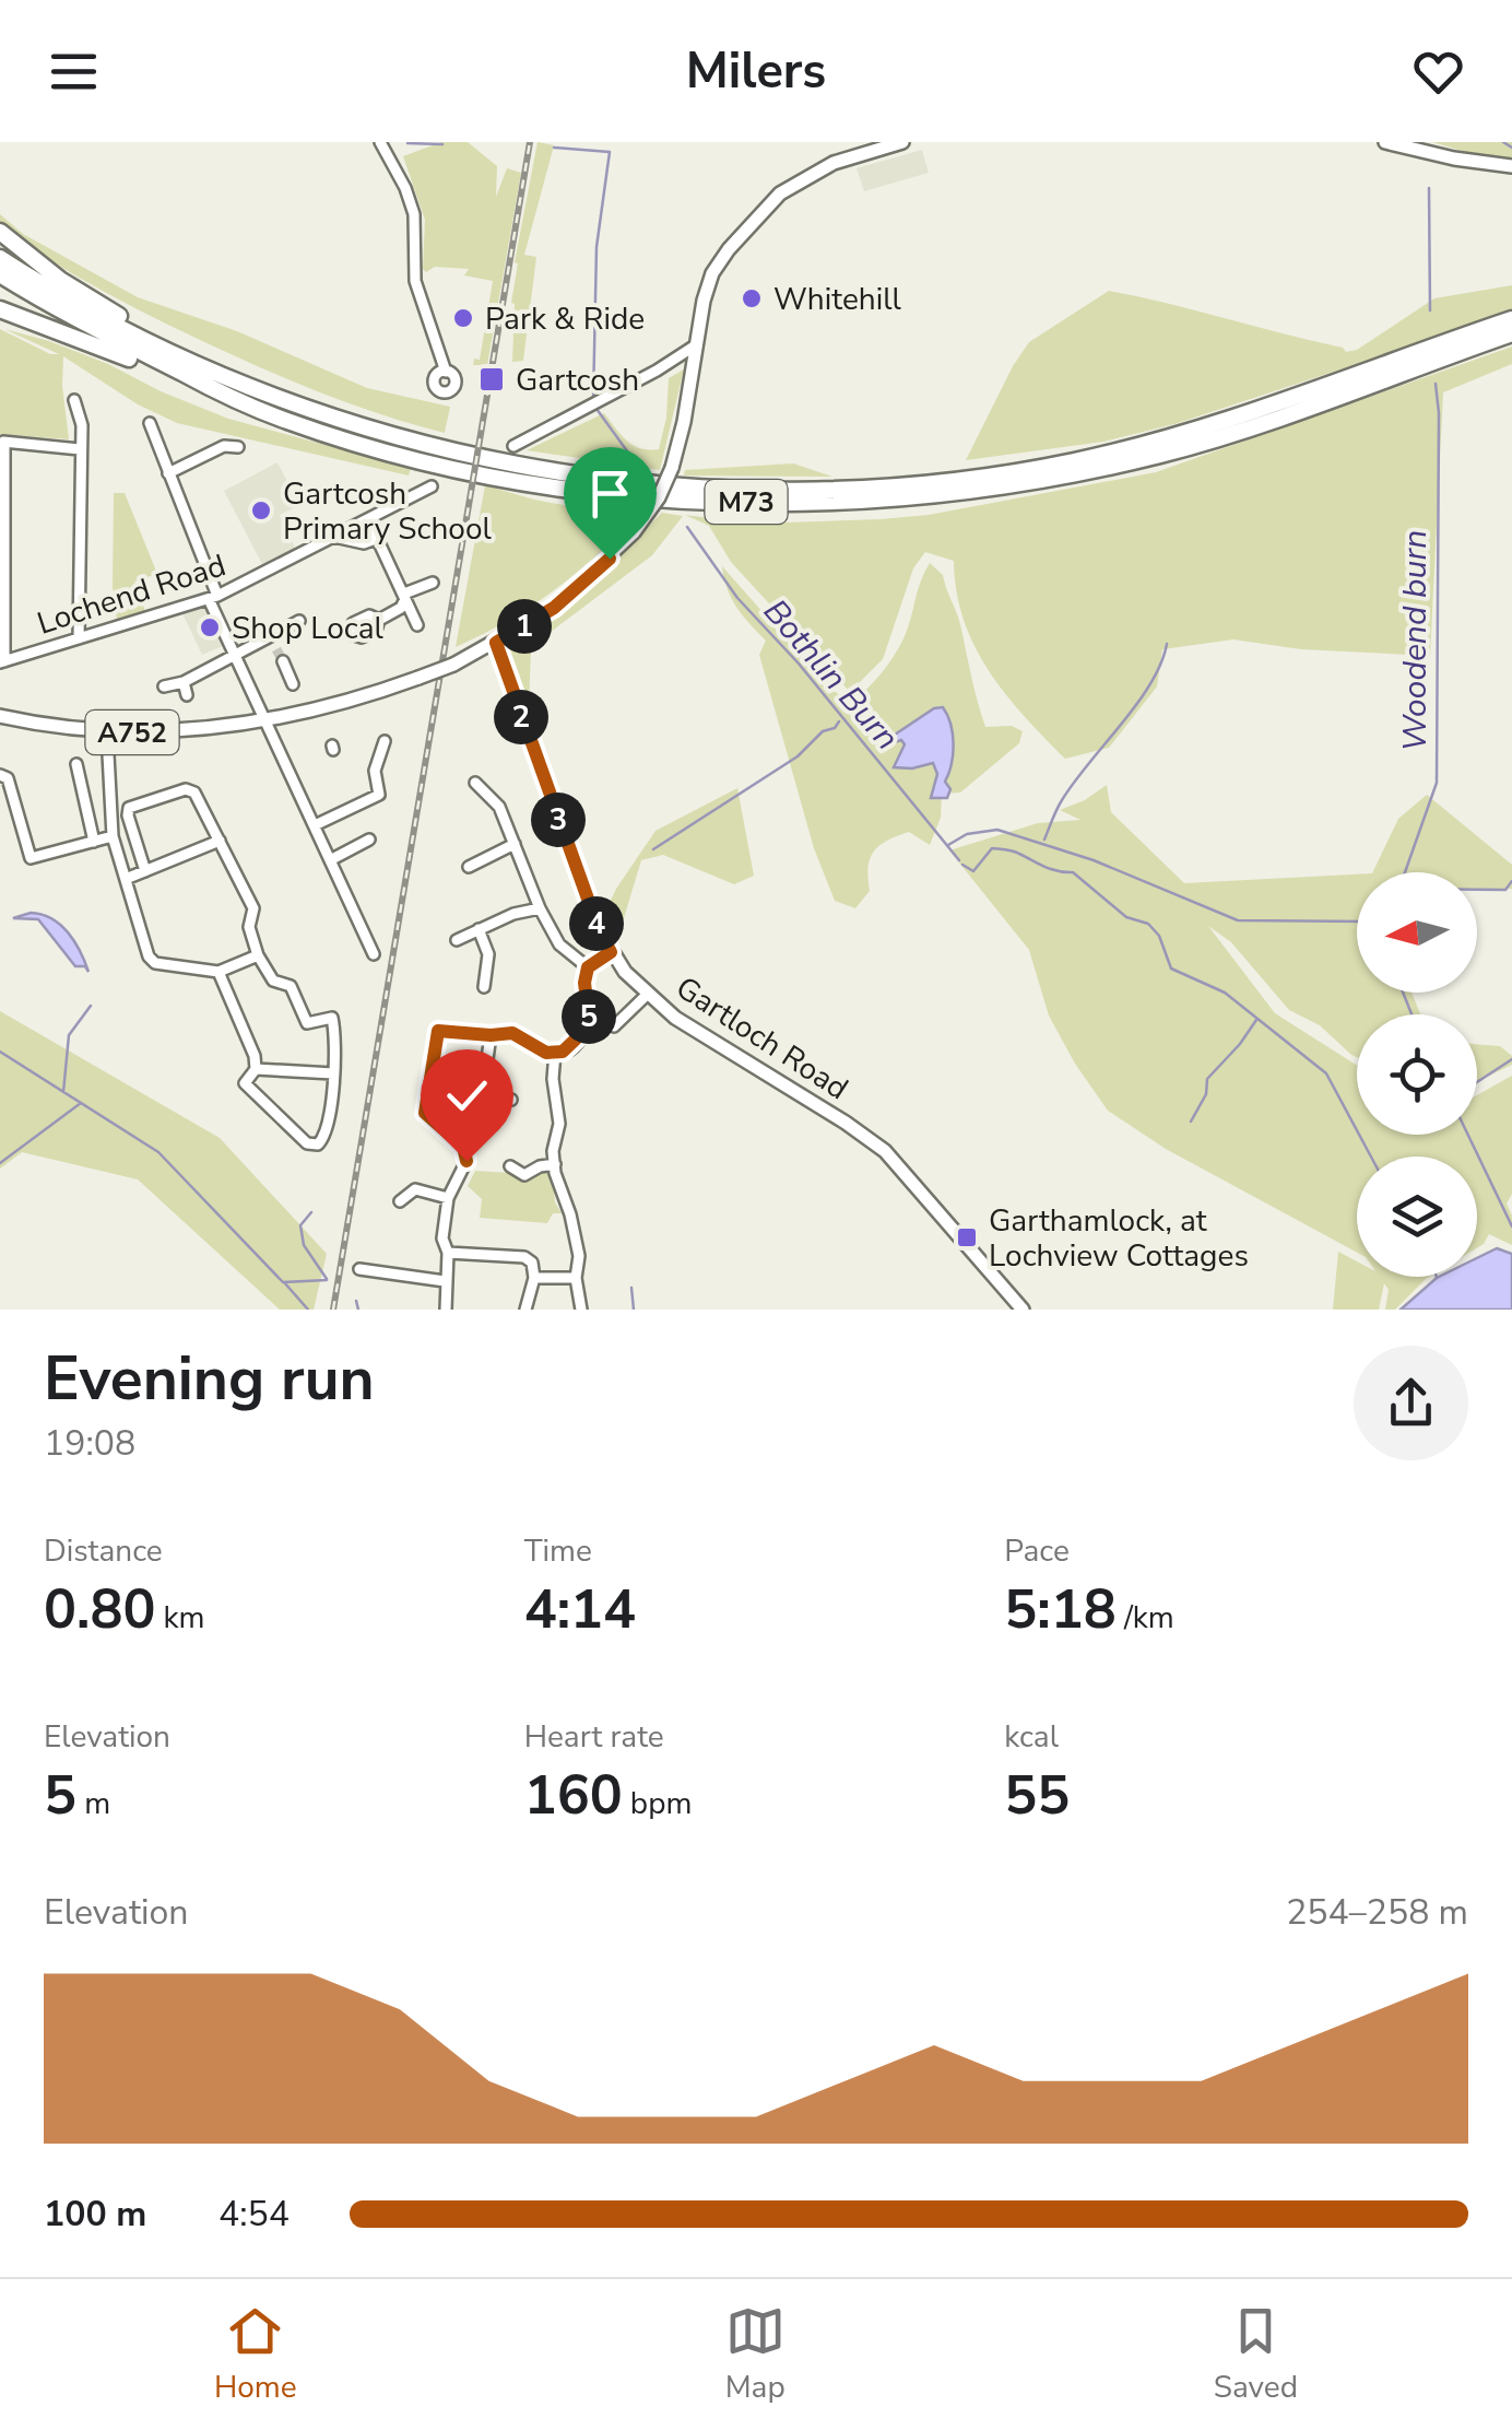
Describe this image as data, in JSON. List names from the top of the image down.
{
  "streets": {
    "highway": ["M73"],
    "main road": ["A752", "Gartloch Road"],
    "street": ["Lochend Road"]
  },
  "crossings": [
    ["A752", "Gartloch Road"]
  ],
  "water": ["Woodend burn", "Bothlin Burn"],
  "places": {
    "other": [
      "Whitehill",
      "Park & Ride",
      "Gartcosh Primary School",
      "Shop Local"
    ],
    "transit": ["Gartcosh", "Garthamlock, at Lochview Cottages"]
  },
  "north": "left",
  "page": {
    "header": "Milers",
    "pins": [
      "1",
      "2",
      "3",
      "4",
      "5"
    ],
    "heading": ["Evening run", "19:08"],
    "stats": [
      ["Distance", "0.80 km"],
      ["Time", "4:14"],
      ["Pace", "5:18 /km"],
      ["Elevation", "5 m"],
      ["Heart rate", "160 bpm"],
      ["kcal", "55"]
    ],
    "chart": ["Elevation", "254–258 m"],
    "list": [
      {
        "name": "100 m",
        "note": "4:54"
      }
    ],
    "tabs": ["Home", "Map", "Saved"]
  }
}
